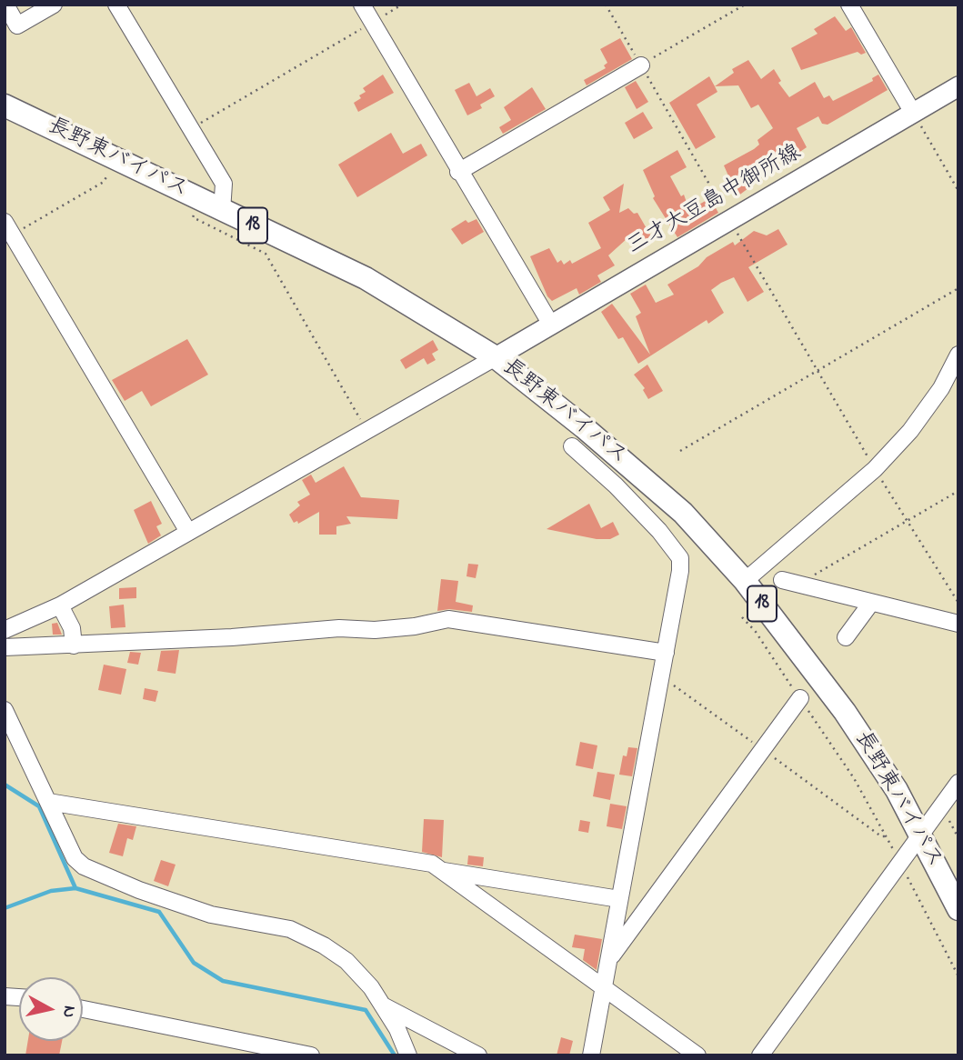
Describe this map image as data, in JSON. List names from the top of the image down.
{
  "streets": {
    "highway": ["長野東バイパス", "18"],
    "main road": ["三才大豆島中御所線"]
  },
  "crossings": [
    ["長野東バイパス", "三才大豆島中御所線"]
  ],
  "north": "right"
}
